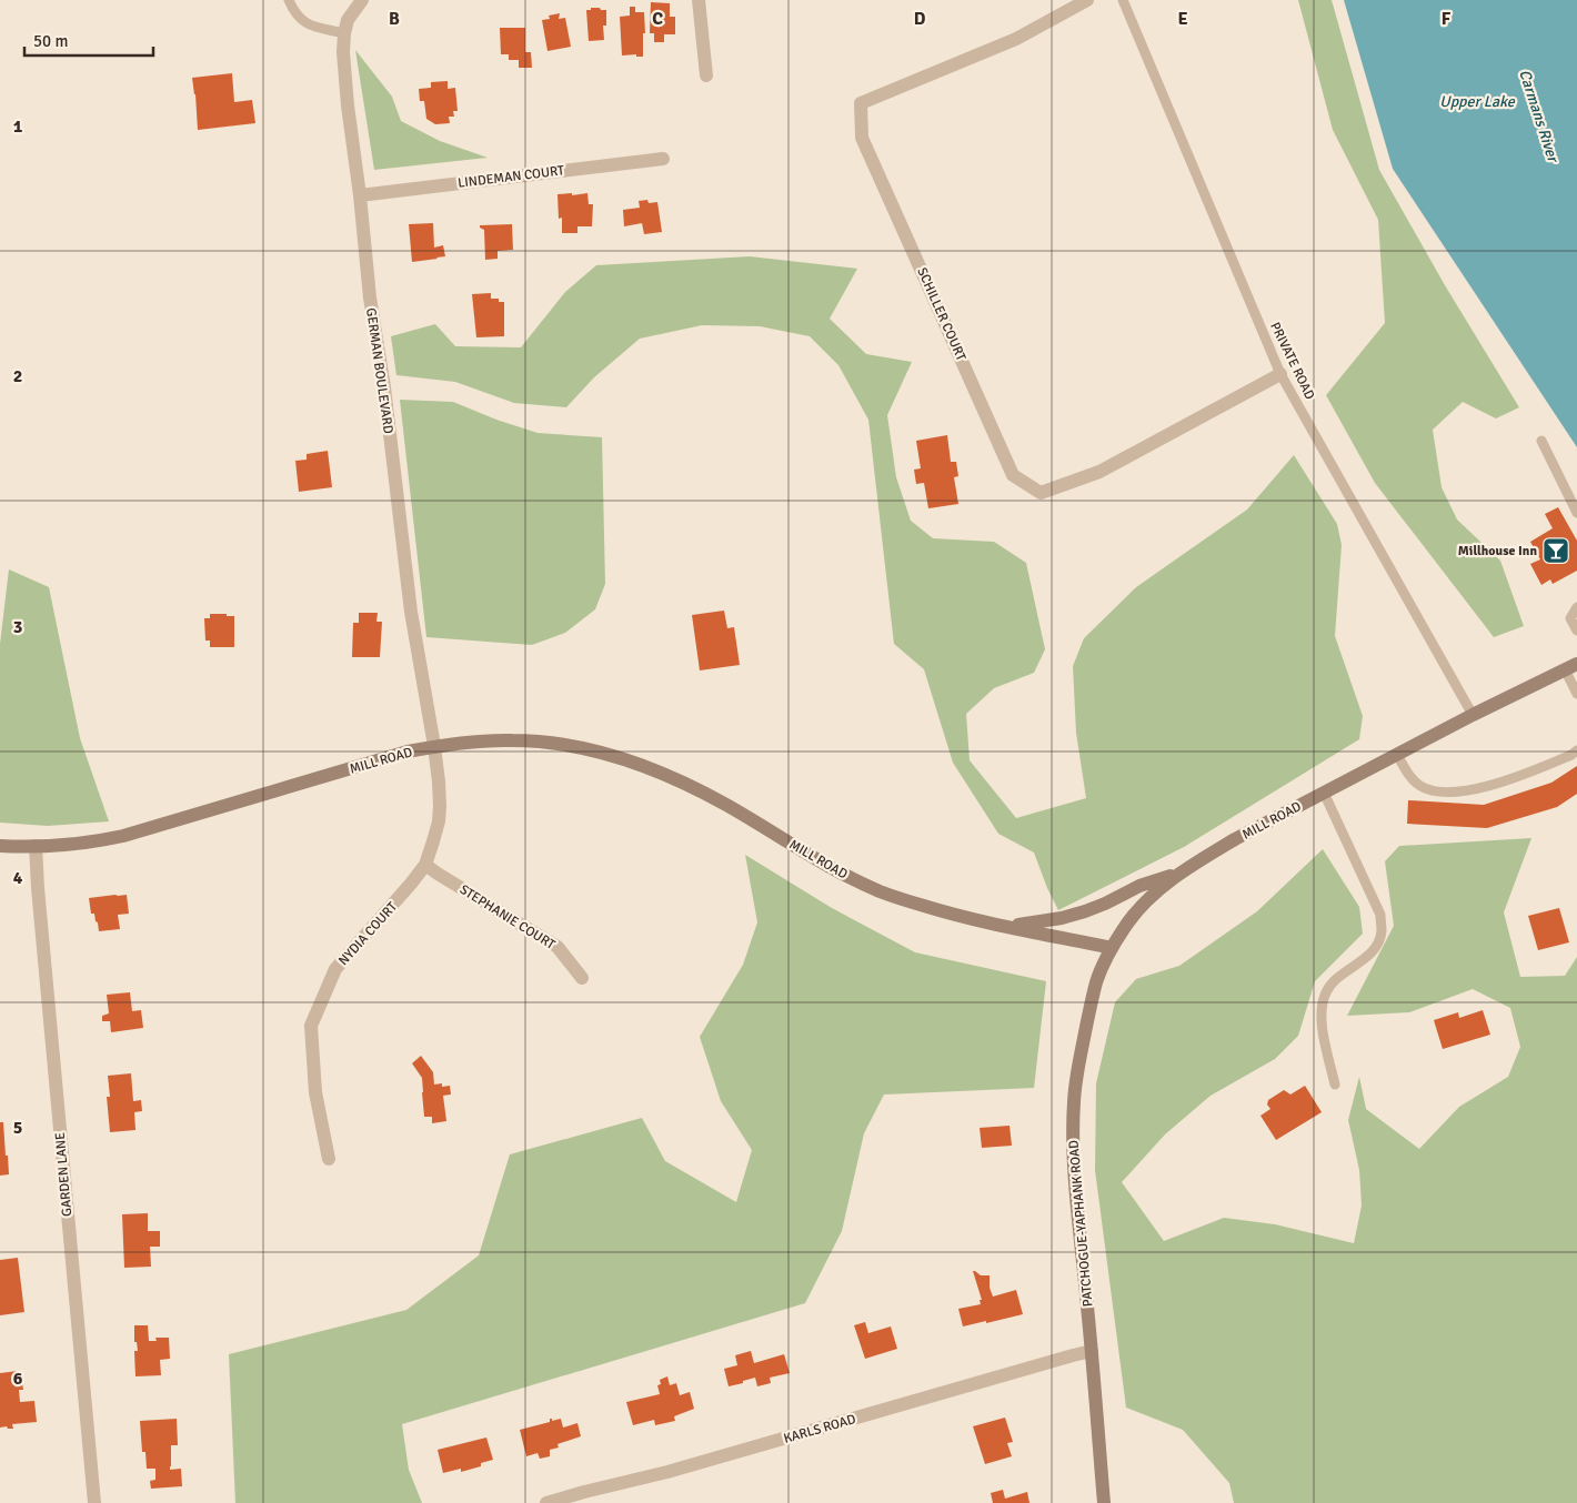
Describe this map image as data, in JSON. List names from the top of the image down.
{
  "streets": {
    "main road": ["MILL ROAD", "PATCHOGUE-YAPHANK ROAD"],
    "street": [
      "LINDEMAN COURT",
      "SCHILLER COURT",
      "GERMAN BOULEVARD",
      "STEPHANIE COURT",
      "NYDIA COURT",
      "GARDEN LANE",
      "KARLS ROAD"
    ],
    "lane": ["PRIVATE ROAD"]
  },
  "crossings": [
    ["LINDEMAN COURT", "GERMAN BOULEVARD"],
    ["SCHILLER COURT", "PRIVATE ROAD"],
    ["PRIVATE ROAD", "MILL ROAD"],
    ["GERMAN BOULEVARD", "MILL ROAD"],
    ["GERMAN BOULEVARD", "NYDIA COURT"],
    ["MILL ROAD", "NYDIA COURT"],
    ["MILL ROAD", "GARDEN LANE"],
    ["MILL ROAD", "PATCHOGUE-YAPHANK ROAD"],
    ["STEPHANIE COURT", "NYDIA COURT"],
    ["PATCHOGUE-YAPHANK ROAD", "KARLS ROAD"]
  ],
  "water": ["Upper Lake", "Carmans River"],
  "places": {
    "bar": ["Millhouse Inn"]
  },
  "scale_bar": "50 m",
  "grid": {
    "columns": [
      "B",
      "C",
      "D",
      "E",
      "F"
    ],
    "rows": [
      "1",
      "2",
      "3",
      "4",
      "5",
      "6"
    ]
  }
}
